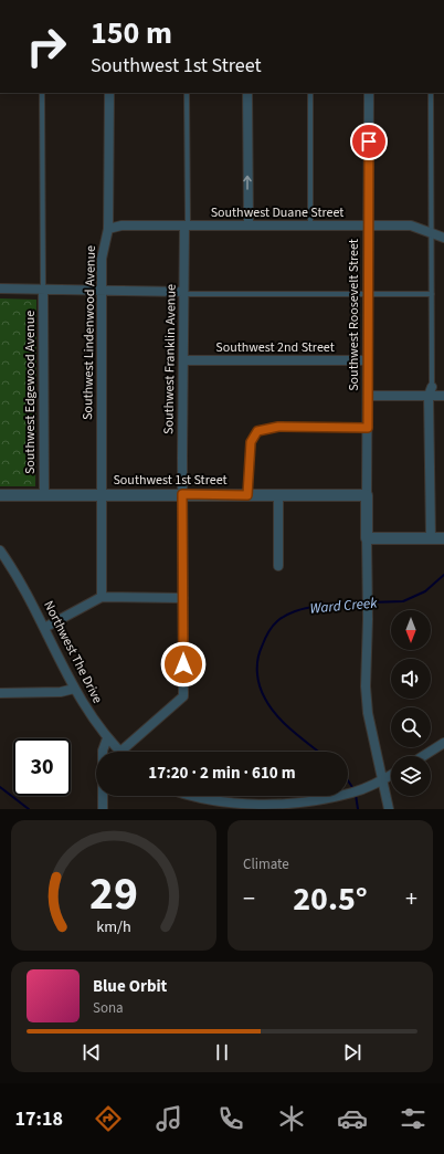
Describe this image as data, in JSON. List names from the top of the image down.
{
  "streets": {
    "street": [
      "Southwest Duane Street",
      "Southwest Roosevelt Street",
      "Southwest Lindenwood Avenue",
      "Southwest 2nd Street",
      "Southwest Franklin Avenue",
      "Southwest Edgewood Avenue",
      "Southwest 1st Street",
      "Northwest The Drive"
    ]
  },
  "crossings": [
    ["Southwest Duane Street", "Southwest Roosevelt Street"],
    ["Southwest Duane Street", "Southwest Lindenwood Avenue"],
    ["Southwest Duane Street", "Southwest Franklin Avenue"],
    ["Southwest Roosevelt Street", "Southwest 2nd Street"],
    ["Southwest Roosevelt Street", "Southwest 1st Street"],
    ["Southwest Lindenwood Avenue", "Southwest 1st Street"],
    ["Southwest 2nd Street", "Southwest Franklin Avenue"],
    ["Southwest Franklin Avenue", "Southwest 1st Street"],
    ["Southwest Franklin Avenue", "Northwest The Drive"],
    ["Southwest Edgewood Avenue", "Southwest 1st Street"]
  ],
  "water": ["Ward Creek"],
  "north": "bottom",
  "page": {
    "turn": ["150 m", "Southwest 1st Street"],
    "limit": "30",
    "trip": "17:20 · 2 min · 610 m",
    "tile": "Climate",
    "heat": ["−", "20.5°", "+"],
    "song": ["Blue Orbit", "Sona"],
    "tabs": "17:18",
    "gauge": ["29", "km/h"]
  }
}
